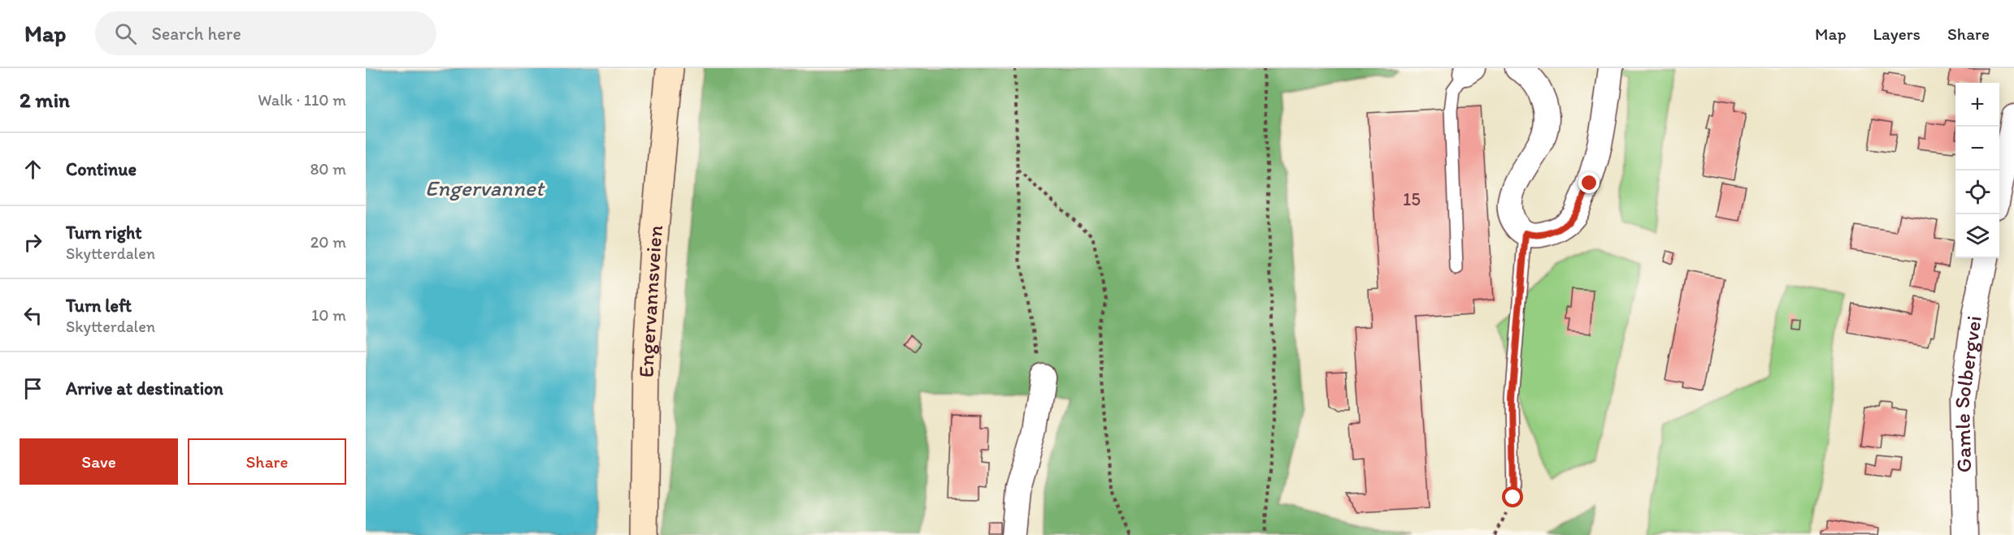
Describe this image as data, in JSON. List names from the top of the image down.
{
  "streets": {
    "main road": ["Engervannsveien"],
    "street": ["Gamle Solbergvei"]
  },
  "water": ["Engervannet"],
  "house_numbers": ["15"],
  "page": {
    "header": "Map",
    "search": "Search here",
    "nav": ["Map", "Layers", "Share"],
    "heading": ["2 min", "Walk · 110 m"],
    "map_buttons": ["+", "−"],
    "list": [
      ["Continue", "80 m"],
      ["Turn right", "Skytterdalen", "20 m"],
      ["Turn left", "Skytterdalen", "10 m"],
      "Arrive at destination"
    ],
    "buttons": ["Save", "Share"]
  }
}
